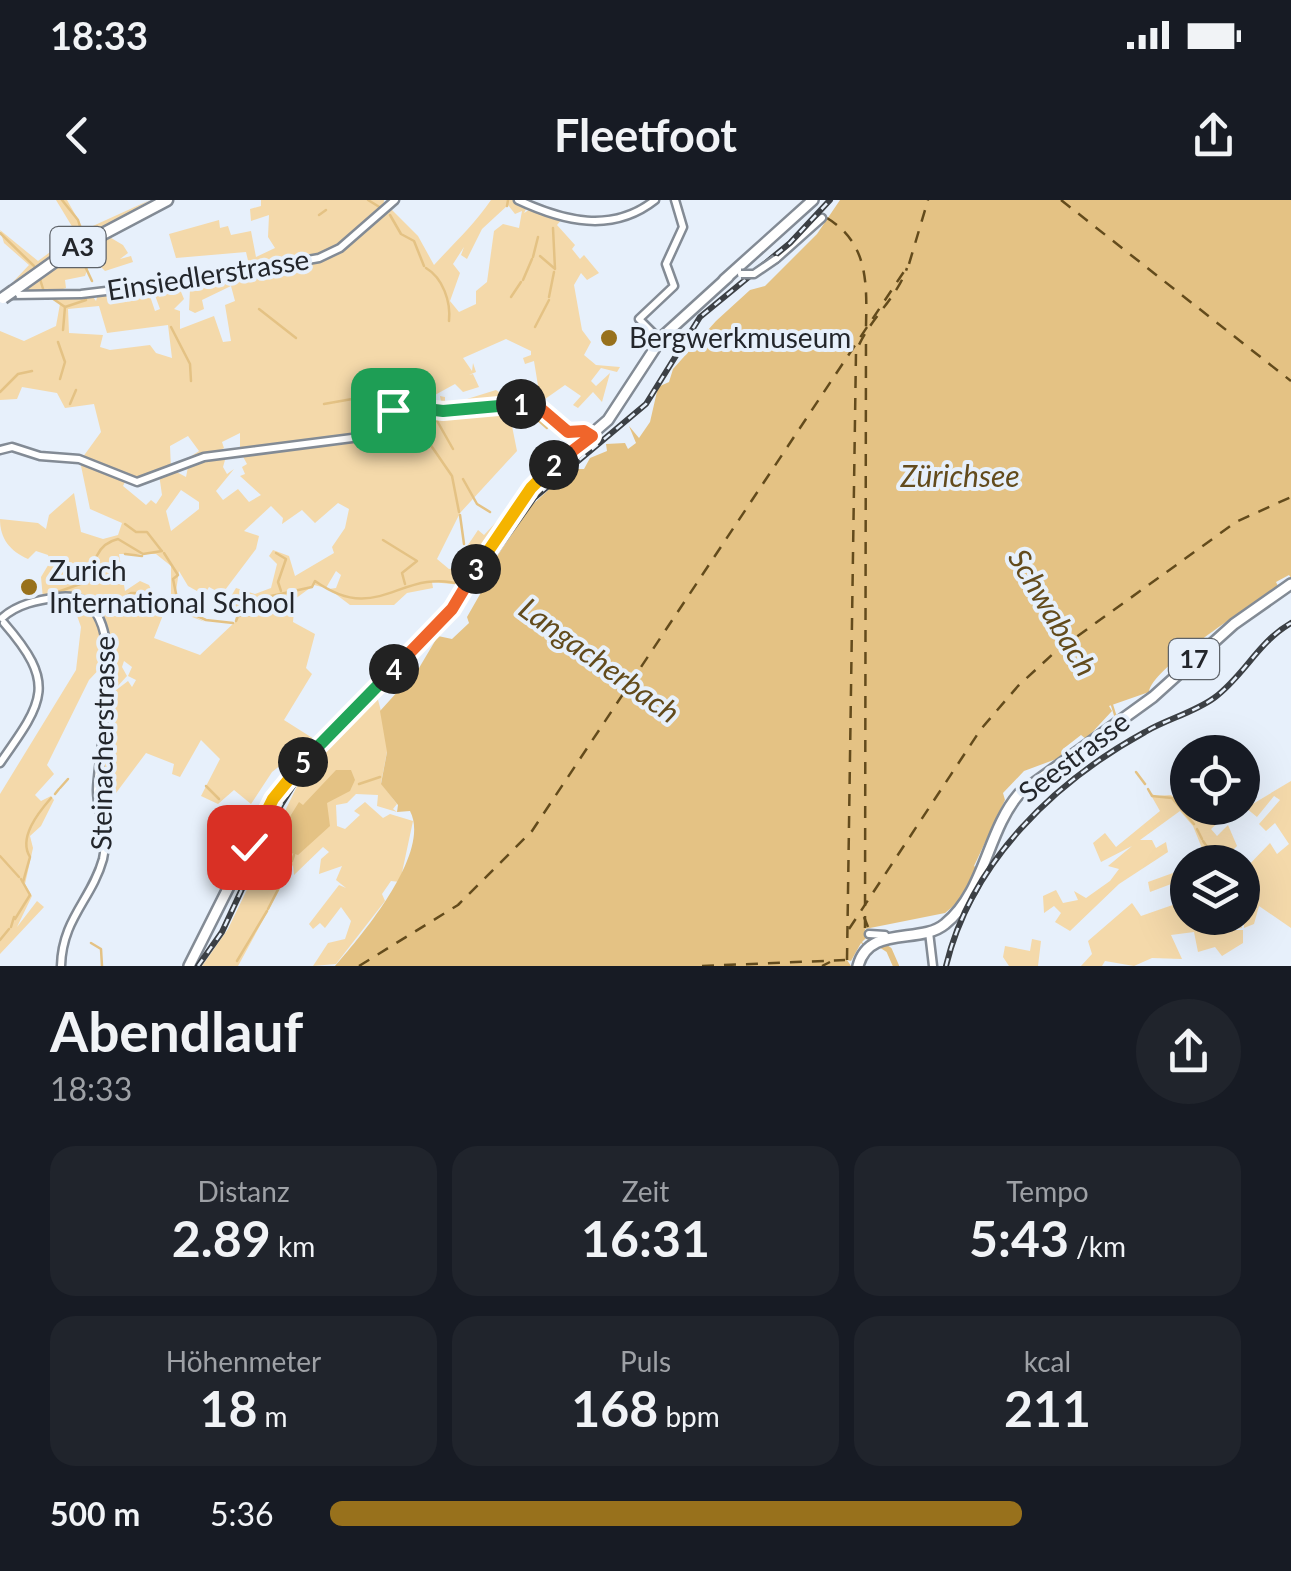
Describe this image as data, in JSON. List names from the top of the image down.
{
  "streets": {
    "highway": ["A3"],
    "main road": [
      "Einsiedlerstrasse",
      "17",
      "Steinacherstrasse",
      "Seestrasse"
    ]
  },
  "crossings": [
    ["A3", "Einsiedlerstrasse"]
  ],
  "water": ["Zürichsee", "Schwabach", "Langacherbach"],
  "places": ["Bergwerkmuseum", "Zurich International School"],
  "page": {
    "status": "18:33",
    "header": "Fleetfoot",
    "pins": [
      "1",
      "2",
      "3",
      "4",
      "5"
    ],
    "heading": ["Abendlauf", "18:33"],
    "stats": [
      ["Distanz", "2.89 km"],
      ["Zeit", "16:31"],
      ["Tempo", "5:43 /km"],
      ["Höhenmeter", "18 m"],
      ["Puls", "168 bpm"],
      ["kcal", "211"]
    ],
    "list": [
      {
        "name": "500 m",
        "note": "5:36"
      }
    ]
  }
}
